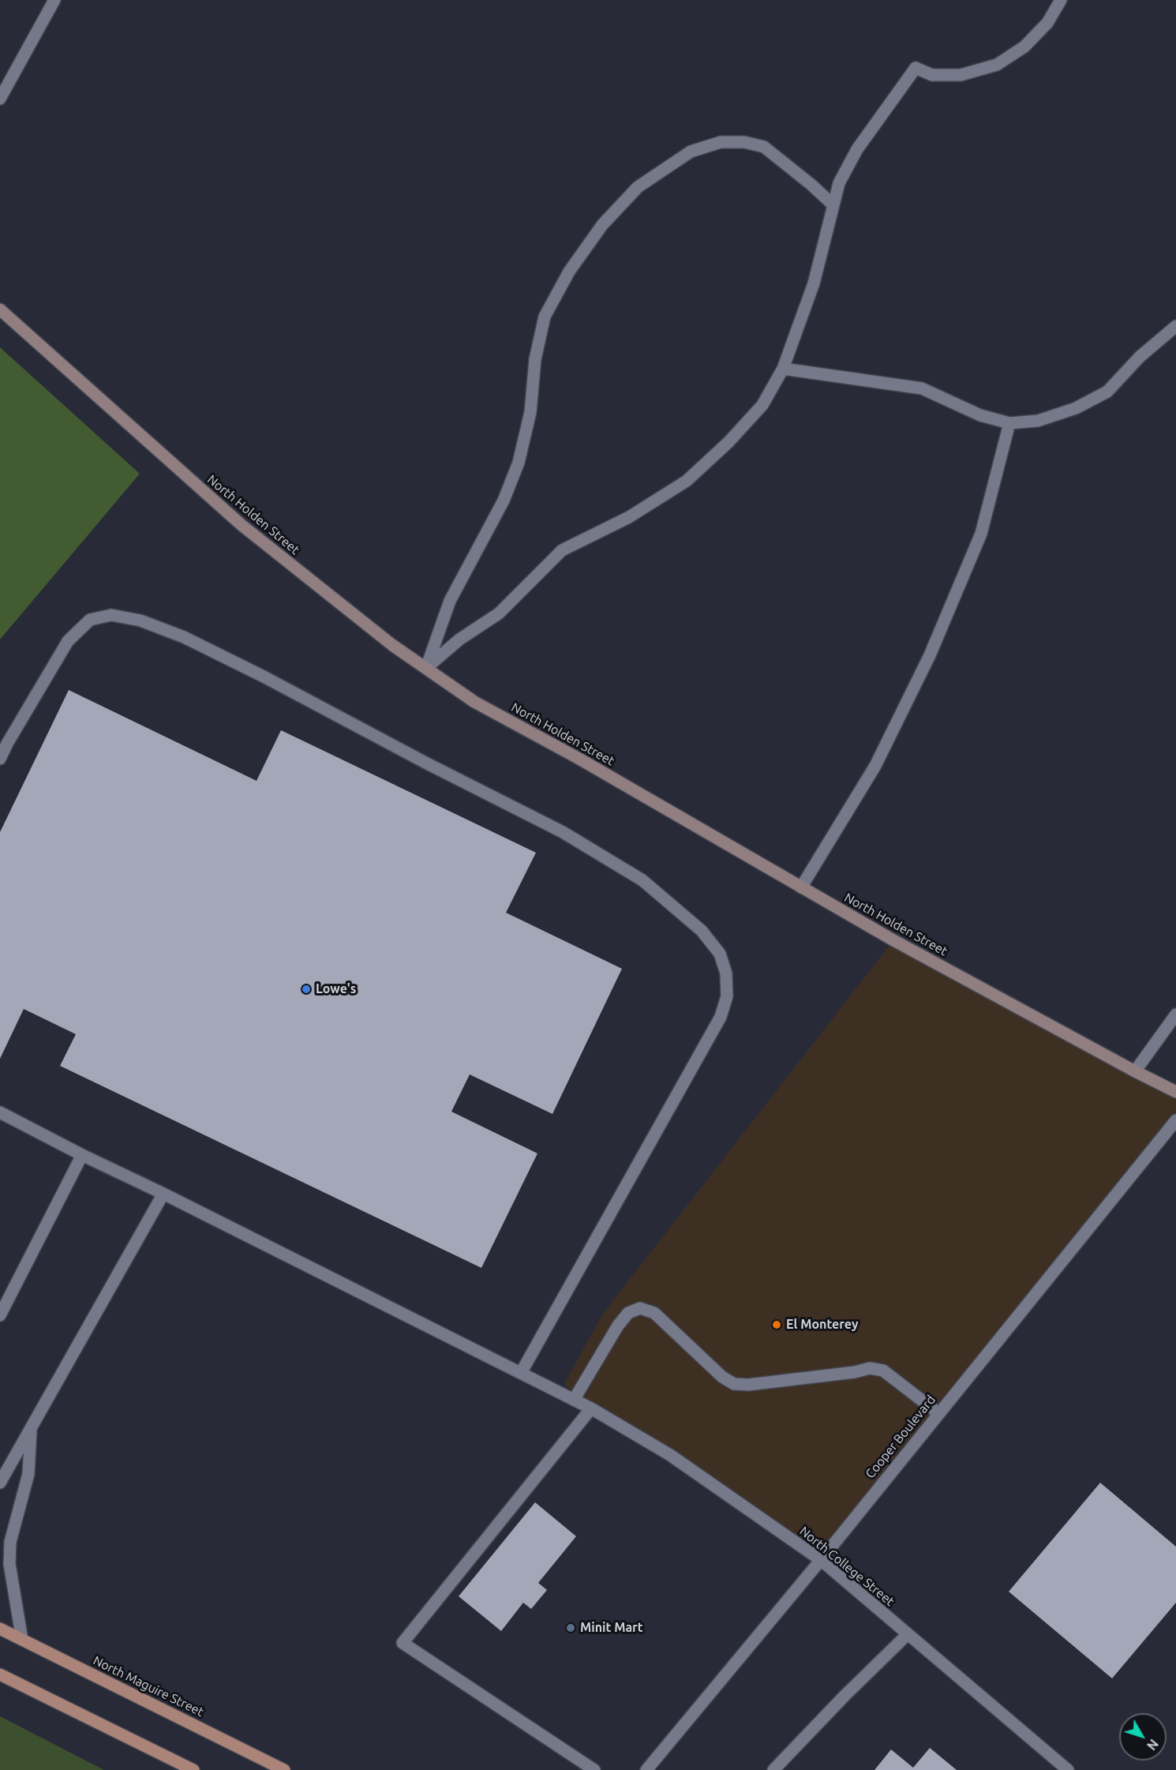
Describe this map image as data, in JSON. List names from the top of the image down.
{
  "streets": {
    "main road": ["North Holden Street", "North Maguire Street"],
    "street": ["Cooper Boulevard", "North College Street"]
  },
  "crossings": [
    ["Cooper Boulevard", "North College Street"]
  ],
  "places": ["Lowe's", "El Monterey", "Minit Mart"],
  "north": "bottom right"
}
